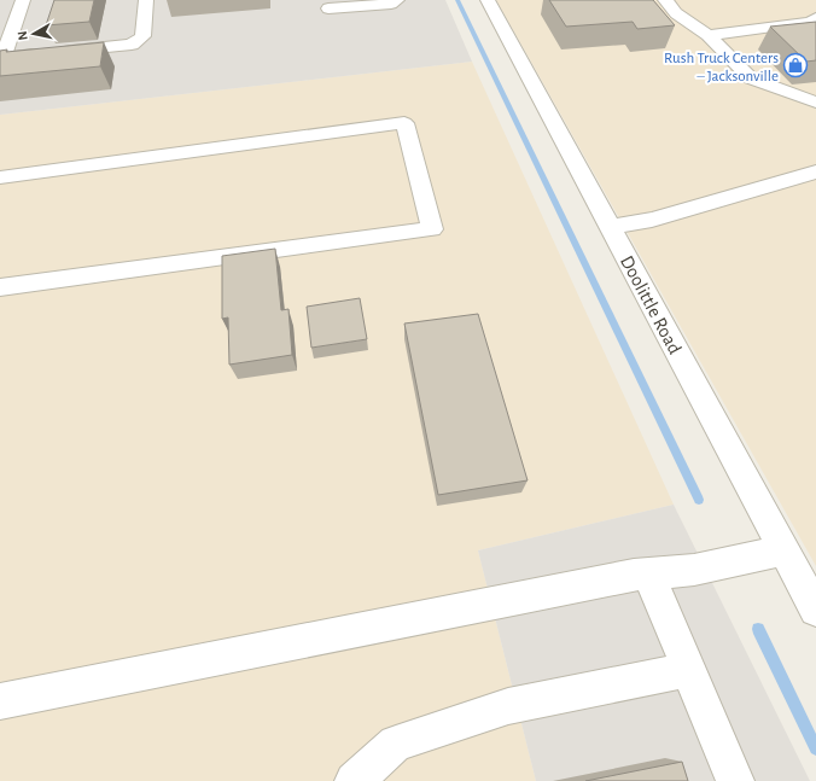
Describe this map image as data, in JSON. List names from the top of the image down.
{
  "streets": {
    "street": ["Doolittle Road"]
  },
  "places": {
    "shop": ["Rush Truck Centers – Jacksonville"]
  },
  "north": "left"
}
